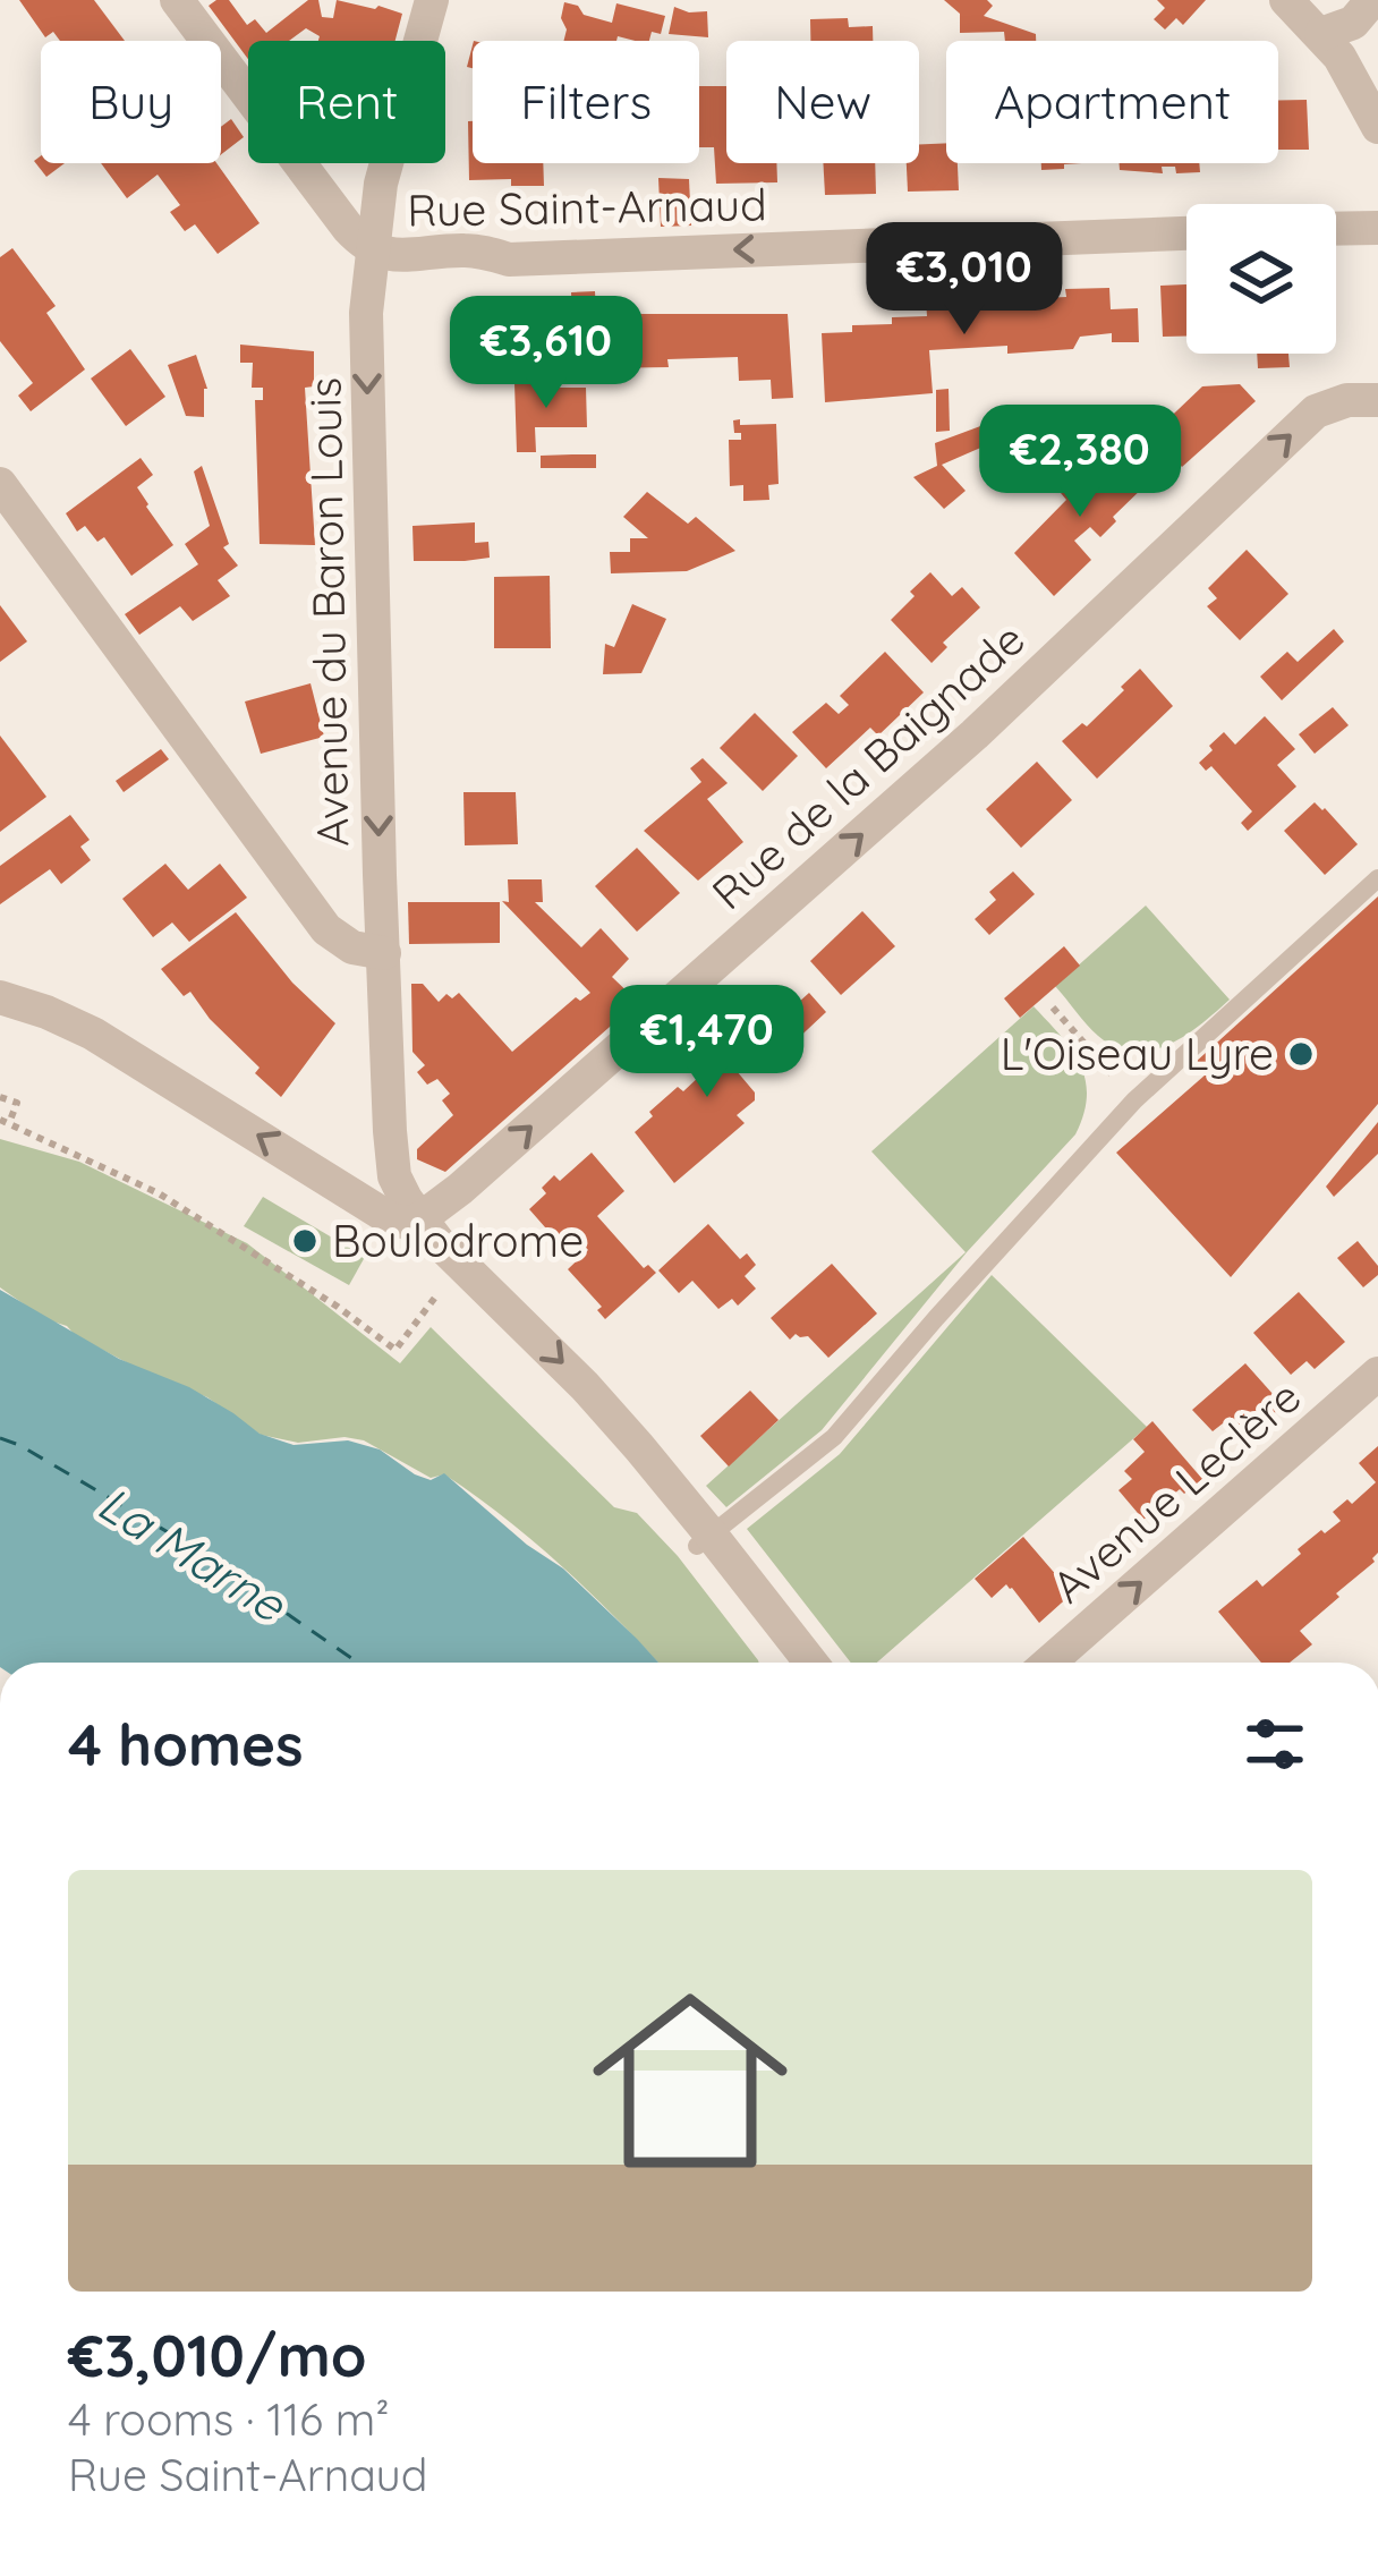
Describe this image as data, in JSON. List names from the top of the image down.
{
  "streets": {
    "street": [
      "Rue Saint-Arnaud",
      "Avenue du Baron Louis",
      "Rue de la Baignade",
      "Avenue Leclère"
    ]
  },
  "crossings": [
    ["Rue Saint-Arnaud", "Avenue du Baron Louis"],
    ["Avenue du Baron Louis", "Rue de la Baignade"]
  ],
  "one_way": ["Rue Saint-Arnaud", "Rue de la Baignade", "Avenue Leclère"],
  "water": ["La Marne"],
  "places": ["L'Oiseau Lyre", "Boulodrome"],
  "page": {
    "chip": [
      "Buy",
      "Rent",
      "Filters",
      "New",
      "Apartment"
    ],
    "price": [
      "€3,010",
      "€3,610",
      "€2,380",
      "€1,470"
    ],
    "heading": "4 homes",
    "list": [
      {
        "name": "€3,010/mo",
        "note": "4 rooms · 116 m² · Rue Saint-Arnaud"
      }
    ]
  }
}
